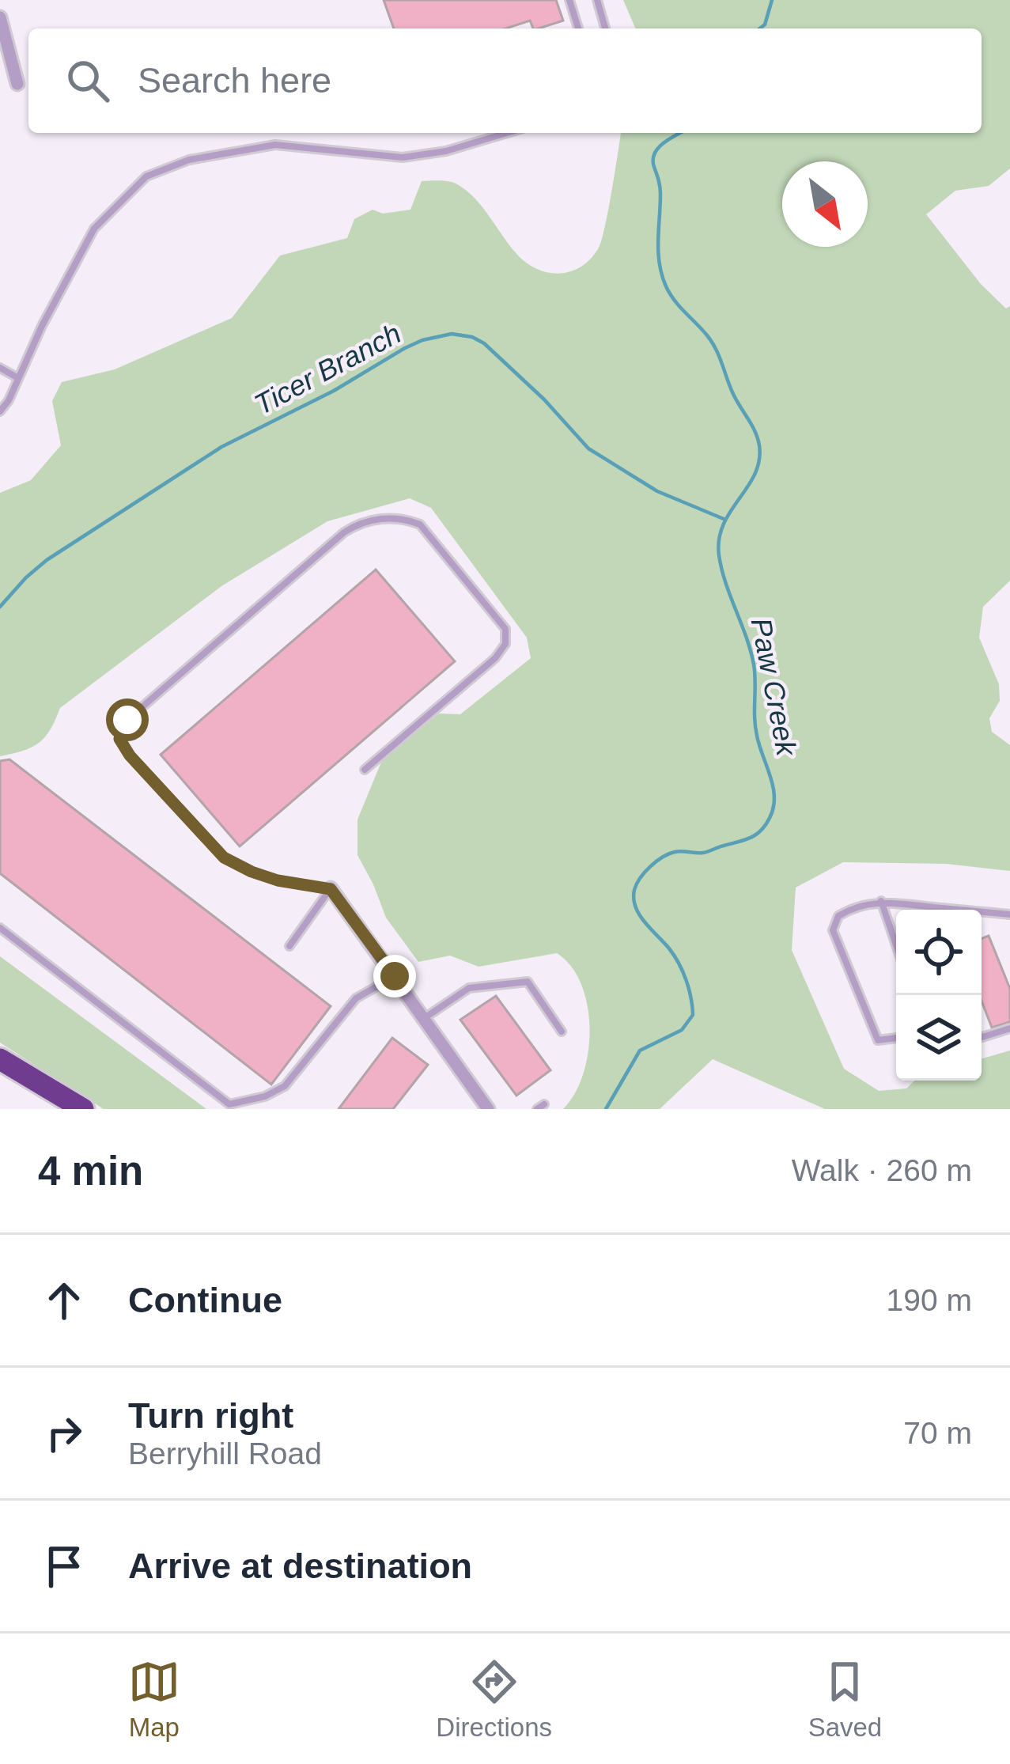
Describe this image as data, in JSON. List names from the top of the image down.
{
  "water": ["Ticer Branch", "Paw Creek"],
  "north": "bottom right",
  "page": {
    "search": "Search here",
    "heading": ["4 min", "Walk · 260 m"],
    "list": [
      ["Continue", "190 m"],
      ["Turn right", "Berryhill Road", "70 m"],
      "Arrive at destination"
    ],
    "nav": ["Map", "Directions", "Saved"]
  }
}
